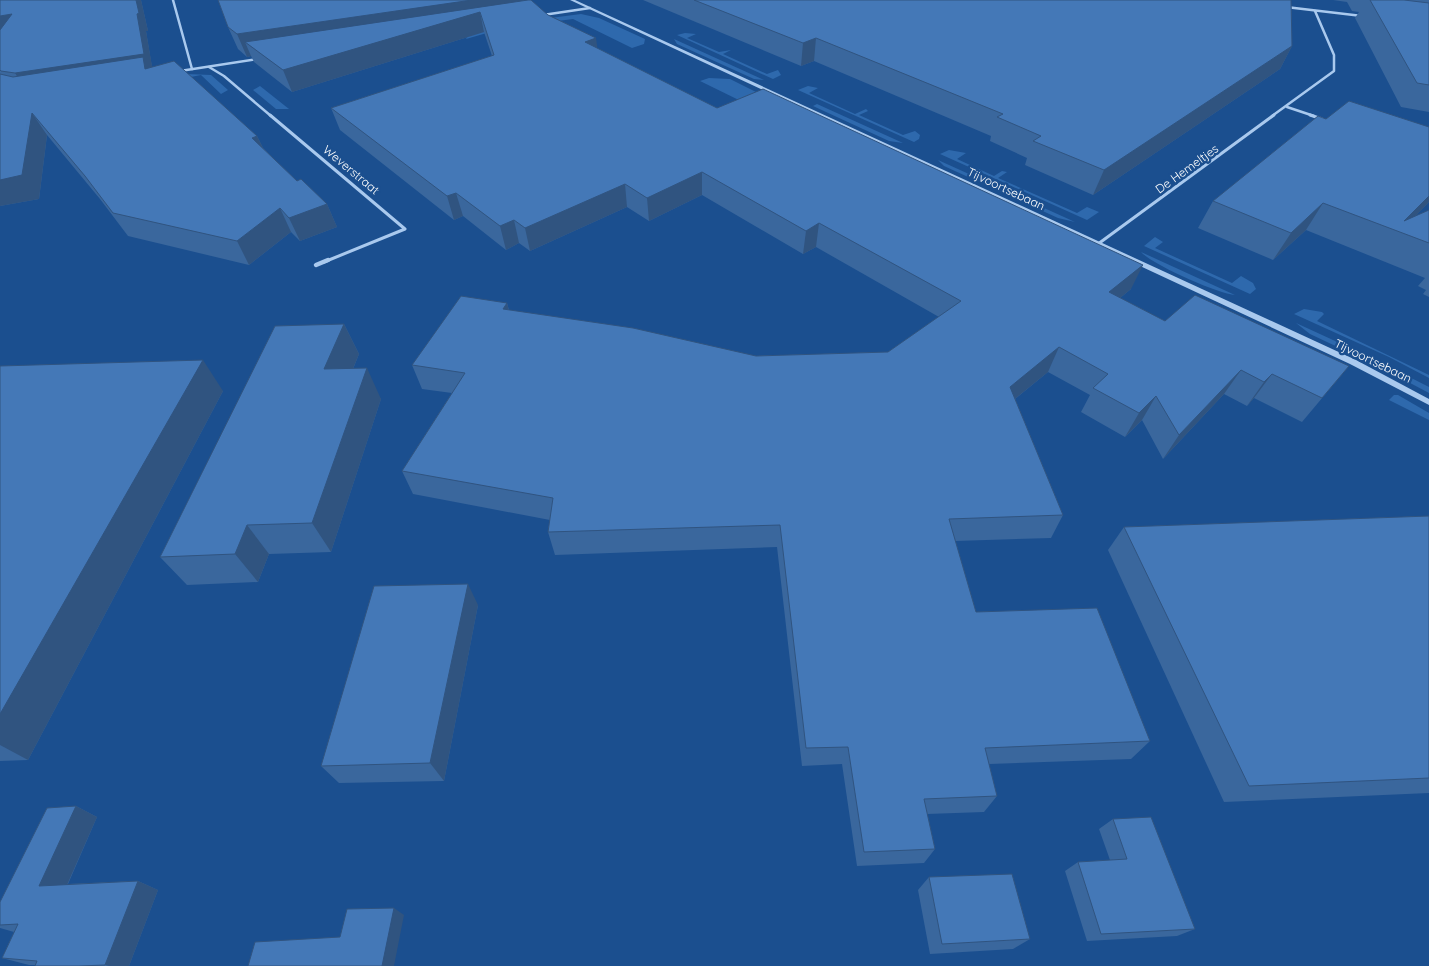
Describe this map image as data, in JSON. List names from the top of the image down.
{
  "streets": {
    "street": ["De Hemeltjes", "Weverstraat", "Tijvoortsebaan"]
  },
  "crossings": [
    ["De Hemeltjes", "Tijvoortsebaan"]
  ]
}
